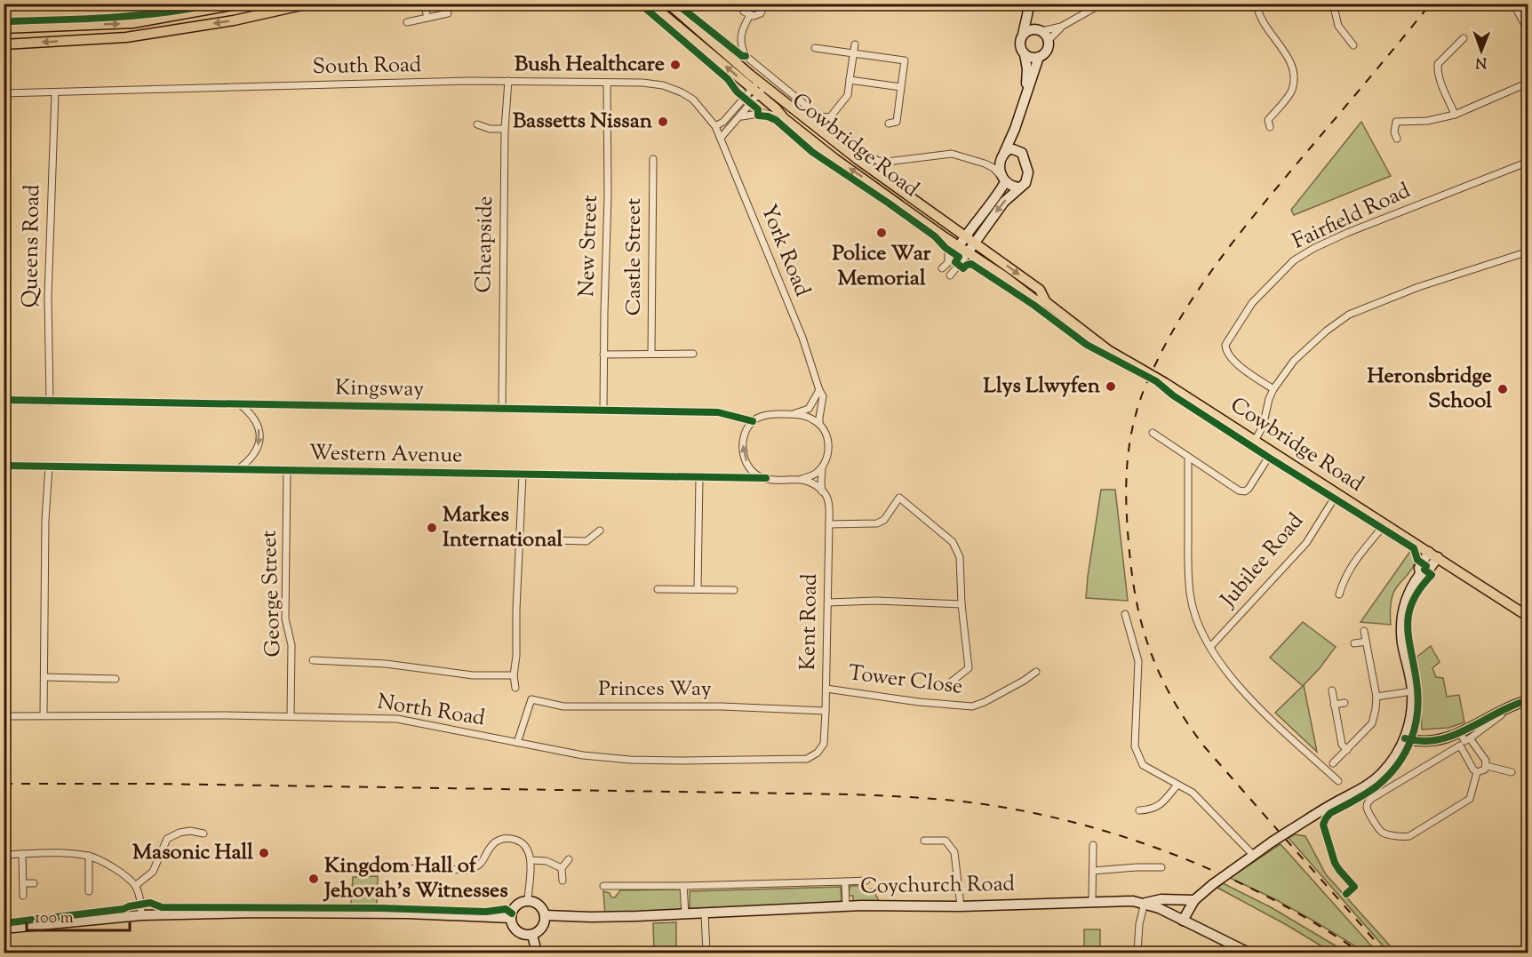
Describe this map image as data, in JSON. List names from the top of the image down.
{
  "streets": {
    "main road": ["Cowbridge Road", "Coychurch Road"],
    "street": [
      "South Road",
      "Fairfield Road",
      "Cheapside",
      "Queens Road",
      "New Street",
      "York Road",
      "Castle Street",
      "Kingsway",
      "Western Avenue",
      "Jubilee Road",
      "George Street",
      "Kent Road",
      "Tower Close",
      "Princes Way",
      "North Road"
    ]
  },
  "crossings": [
    ["South Road", "Cheapside"],
    ["South Road", "Queens Road"],
    ["South Road", "New Street"],
    ["South Road", "York Road"],
    ["Cowbridge Road", "Jubilee Road"],
    ["Cheapside", "Kingsway"],
    ["Queens Road", "Kingsway"],
    ["New Street", "Kingsway"],
    ["York Road", "Kingsway"],
    ["York Road", "Western Avenue"],
    ["York Road", "Kent Road"],
    ["Kingsway", "Western Avenue"],
    ["Kingsway", "Kent Road"],
    ["Western Avenue", "George Street"],
    ["Western Avenue", "Kent Road"],
    ["George Street", "North Road"],
    ["Kent Road", "Tower Close"],
    ["Kent Road", "Princes Way"],
    ["Kent Road", "North Road"],
    ["Princes Way", "North Road"]
  ],
  "places": [
    "Bush Healthcare",
    "Bassetts Nissan",
    "Police War Memorial",
    "Llys Llwyfen",
    "Heronsbridge School",
    "Markes International",
    "Masonic Hall",
    "Kingdom Hall of Jehovah's Witnesses"
  ],
  "scale_bar": "100 m",
  "north": "bottom"
}
